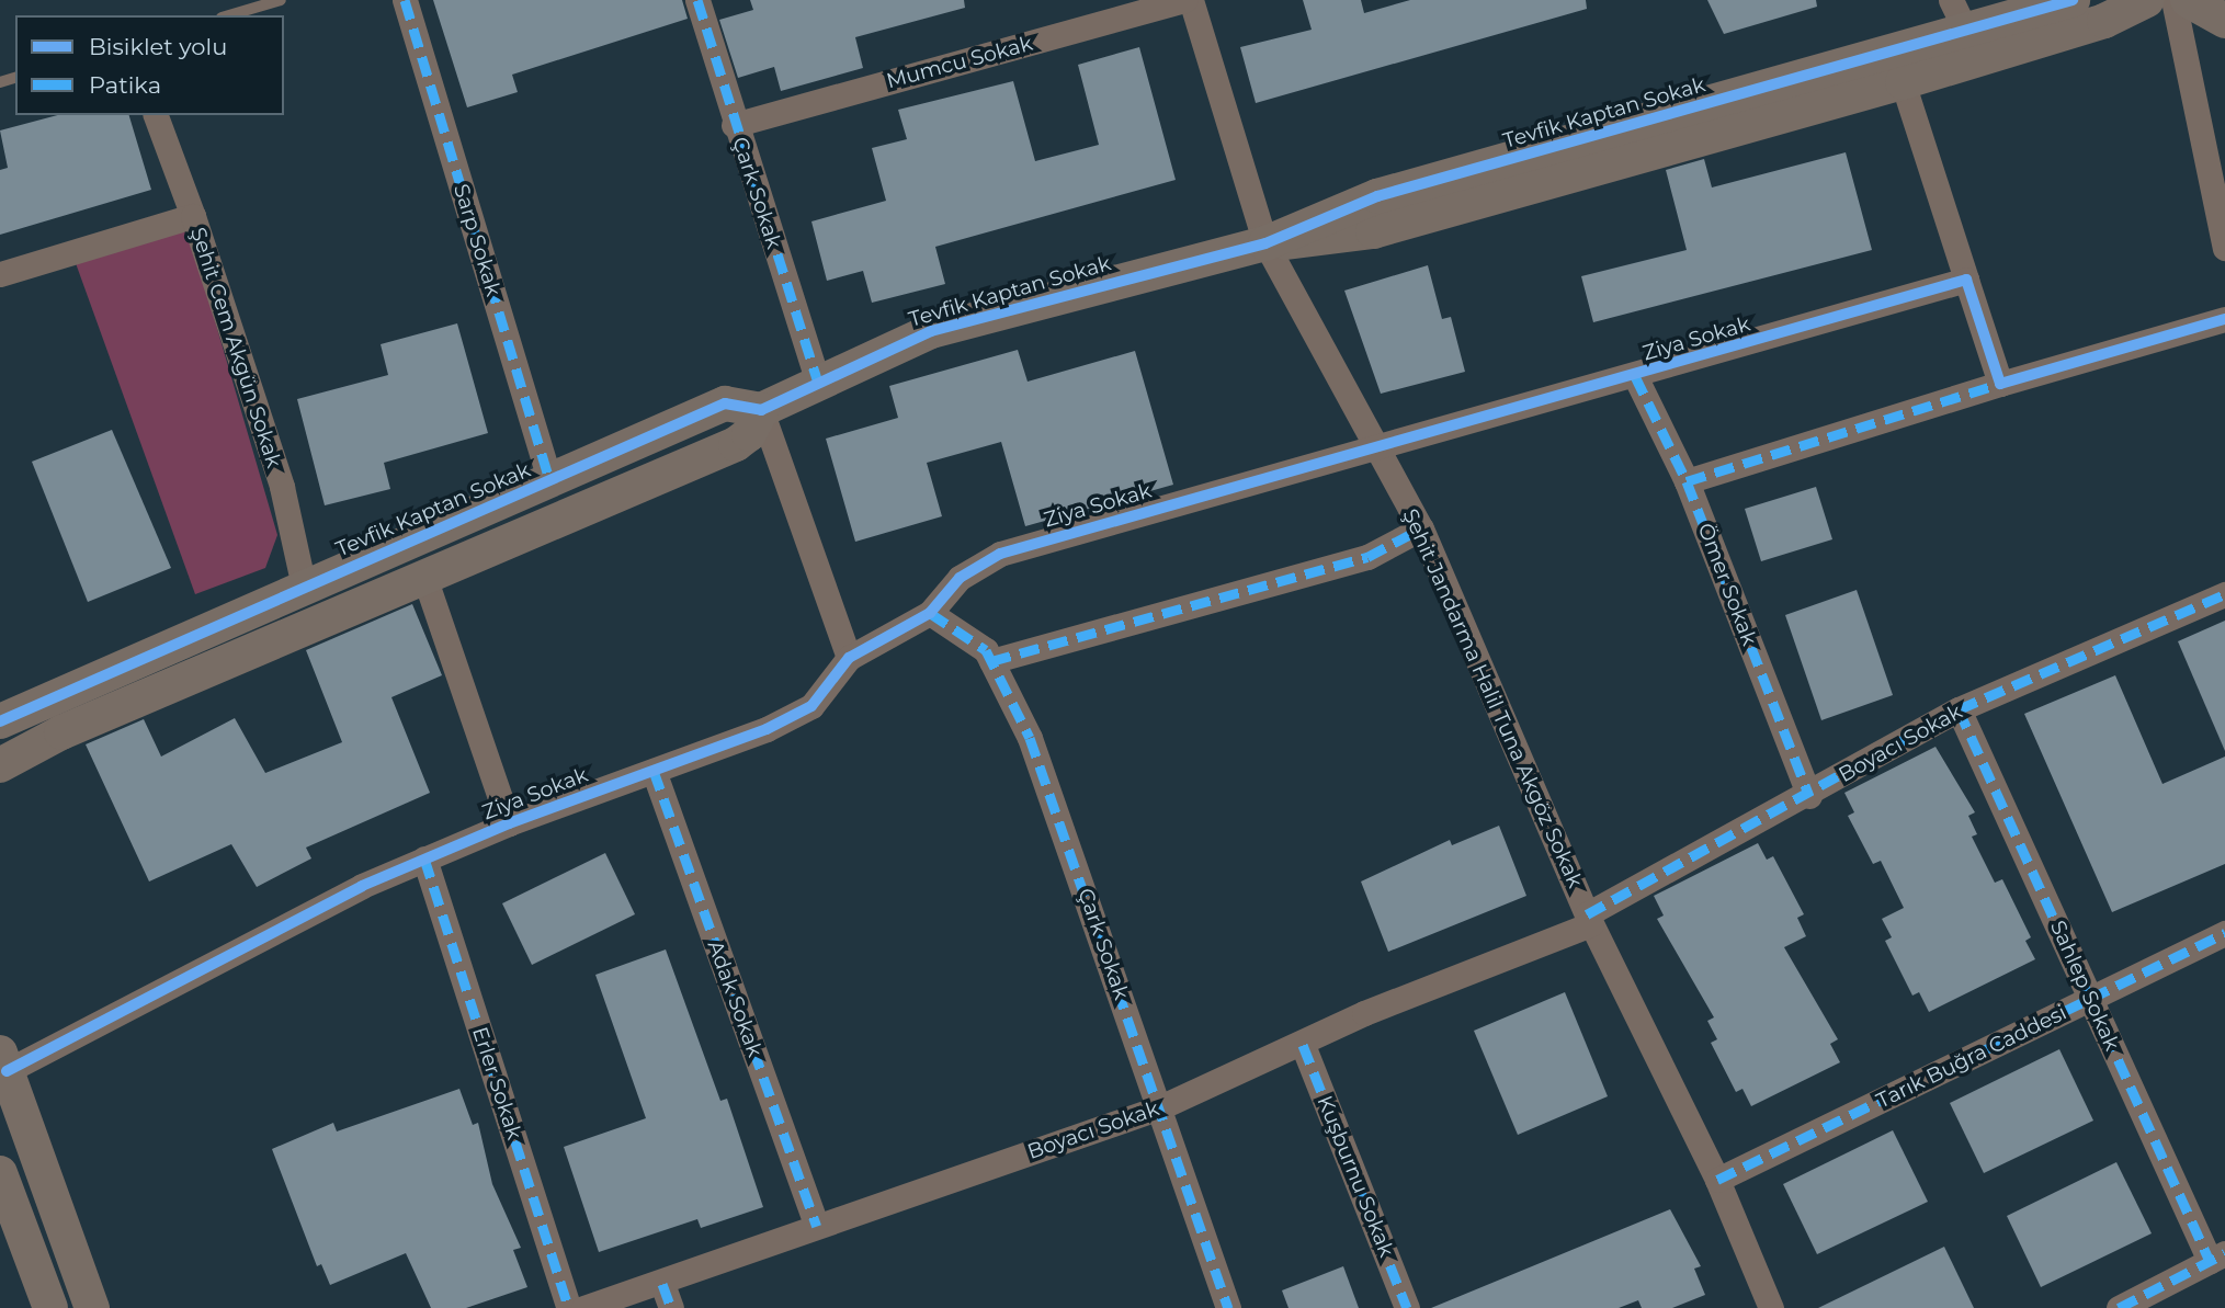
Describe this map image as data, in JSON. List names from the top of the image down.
{
  "streets": {
    "street": [
      "Mumcu Sokak",
      "Tevfik Kaptan Sokak",
      "Çark Sokak",
      "Sarp Sokak",
      "Ziya Sokak",
      "Şehit Cem Akgün Sokak",
      "Ömer Sokak",
      "Şehit Jandarma Halil Tuna Akgöz Sokak",
      "Boyacı Sokak",
      "Sahlep Sokak",
      "Adak Sokak",
      "Tarık Buğra Caddesi",
      "Erler Sokak",
      "Kuşburnu Sokak"
    ]
  },
  "crossings": [
    ["Mumcu Sokak", "Çark Sokak"],
    ["Tevfik Kaptan Sokak", "Çark Sokak"],
    ["Tevfik Kaptan Sokak", "Sarp Sokak"],
    ["Tevfik Kaptan Sokak", "Şehit Cem Akgün Sokak"],
    ["Tevfik Kaptan Sokak", "Şehit Jandarma Halil Tuna Akgöz Sokak"],
    ["Çark Sokak", "Ziya Sokak"],
    ["Çark Sokak", "Boyacı Sokak"],
    ["Ziya Sokak", "Ömer Sokak"],
    ["Ziya Sokak", "Şehit Jandarma Halil Tuna Akgöz Sokak"],
    ["Ziya Sokak", "Adak Sokak"],
    ["Ziya Sokak", "Erler Sokak"],
    ["Ömer Sokak", "Boyacı Sokak"],
    ["Şehit Jandarma Halil Tuna Akgöz Sokak", "Boyacı Sokak"],
    ["Şehit Jandarma Halil Tuna Akgöz Sokak", "Tarık Buğra Caddesi"],
    ["Boyacı Sokak", "Sahlep Sokak"],
    ["Boyacı Sokak", "Adak Sokak"],
    ["Boyacı Sokak", "Kuşburnu Sokak"],
    ["Sahlep Sokak", "Tarık Buğra Caddesi"]
  ],
  "legend": ["Bisiklet yolu", "Patika"]
}
